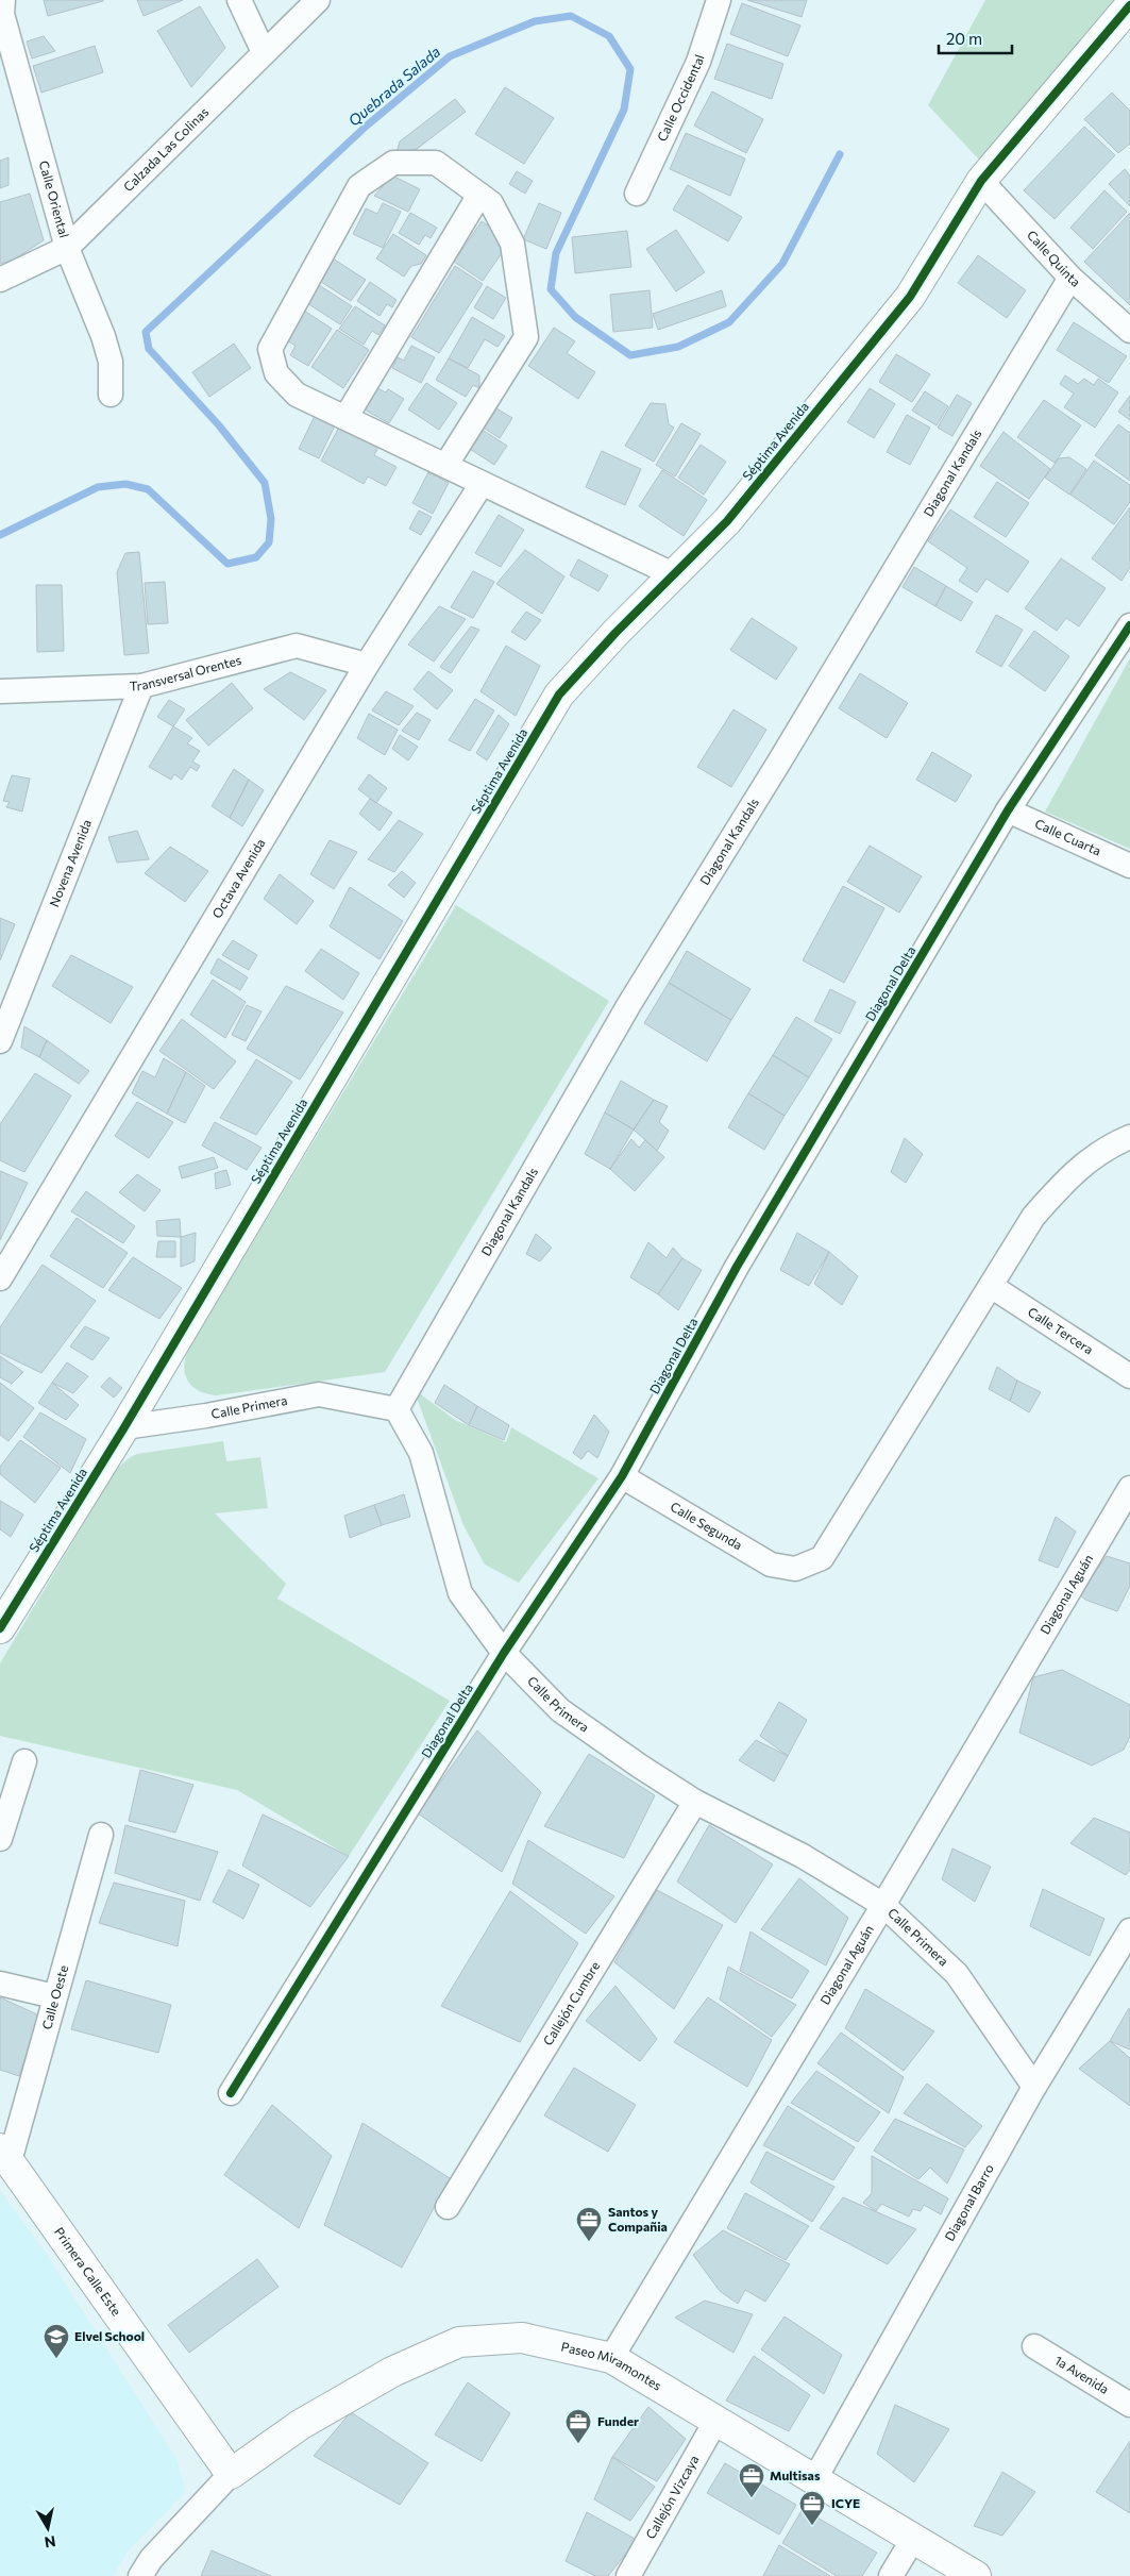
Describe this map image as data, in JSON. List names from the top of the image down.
{
  "streets": {
    "street": [
      "Calle Occidental",
      "Calzada Las Colinas",
      "Calle Oriental",
      "Calle Quinta",
      "Séptima Avenida",
      "Diagonal Kandals",
      "Transversal Orentes",
      "Calle Cuarta",
      "Novena Avenida",
      "Octava Avenida",
      "Diagonal Delta",
      "Calle Tercera",
      "Calle Primera",
      "Calle Segunda",
      "Diagonal Aguán",
      "Calle Oeste",
      "Callejón Cumbre",
      "Diagonal Barro",
      "Primera Calle Este",
      "Paseo Miramontes",
      "1a Avenida",
      "Callejón Vizcaya"
    ]
  },
  "crossings": [
    ["Calzada Las Colinas", "Calle Oriental"],
    ["Calle Quinta", "Séptima Avenida"],
    ["Calle Quinta", "Diagonal Kandals"],
    ["Séptima Avenida", "Calle Primera"],
    ["Diagonal Kandals", "Calle Primera"],
    ["Transversal Orentes", "Novena Avenida"],
    ["Transversal Orentes", "Octava Avenida"],
    ["Calle Cuarta", "Diagonal Delta"],
    ["Diagonal Delta", "Calle Primera"],
    ["Diagonal Delta", "Calle Segunda"],
    ["Calle Tercera", "Calle Segunda"],
    ["Calle Primera", "Diagonal Aguán"],
    ["Calle Primera", "Callejón Cumbre"],
    ["Calle Primera", "Diagonal Barro"],
    ["Diagonal Aguán", "Paseo Miramontes"],
    ["Calle Oeste", "Primera Calle Este"],
    ["Diagonal Barro", "Paseo Miramontes"],
    ["Primera Calle Este", "Paseo Miramontes"],
    ["Paseo Miramontes", "Callejón Vizcaya"]
  ],
  "water": ["Quebrada Salada"],
  "places": {
    "office": [
      "Santos y Compañia",
      "Funder",
      "Multisas",
      "ICYE"
    ],
    "school or university": ["Elvel School"]
  },
  "scale_bar": "20 m",
  "north": "bottom"
}
